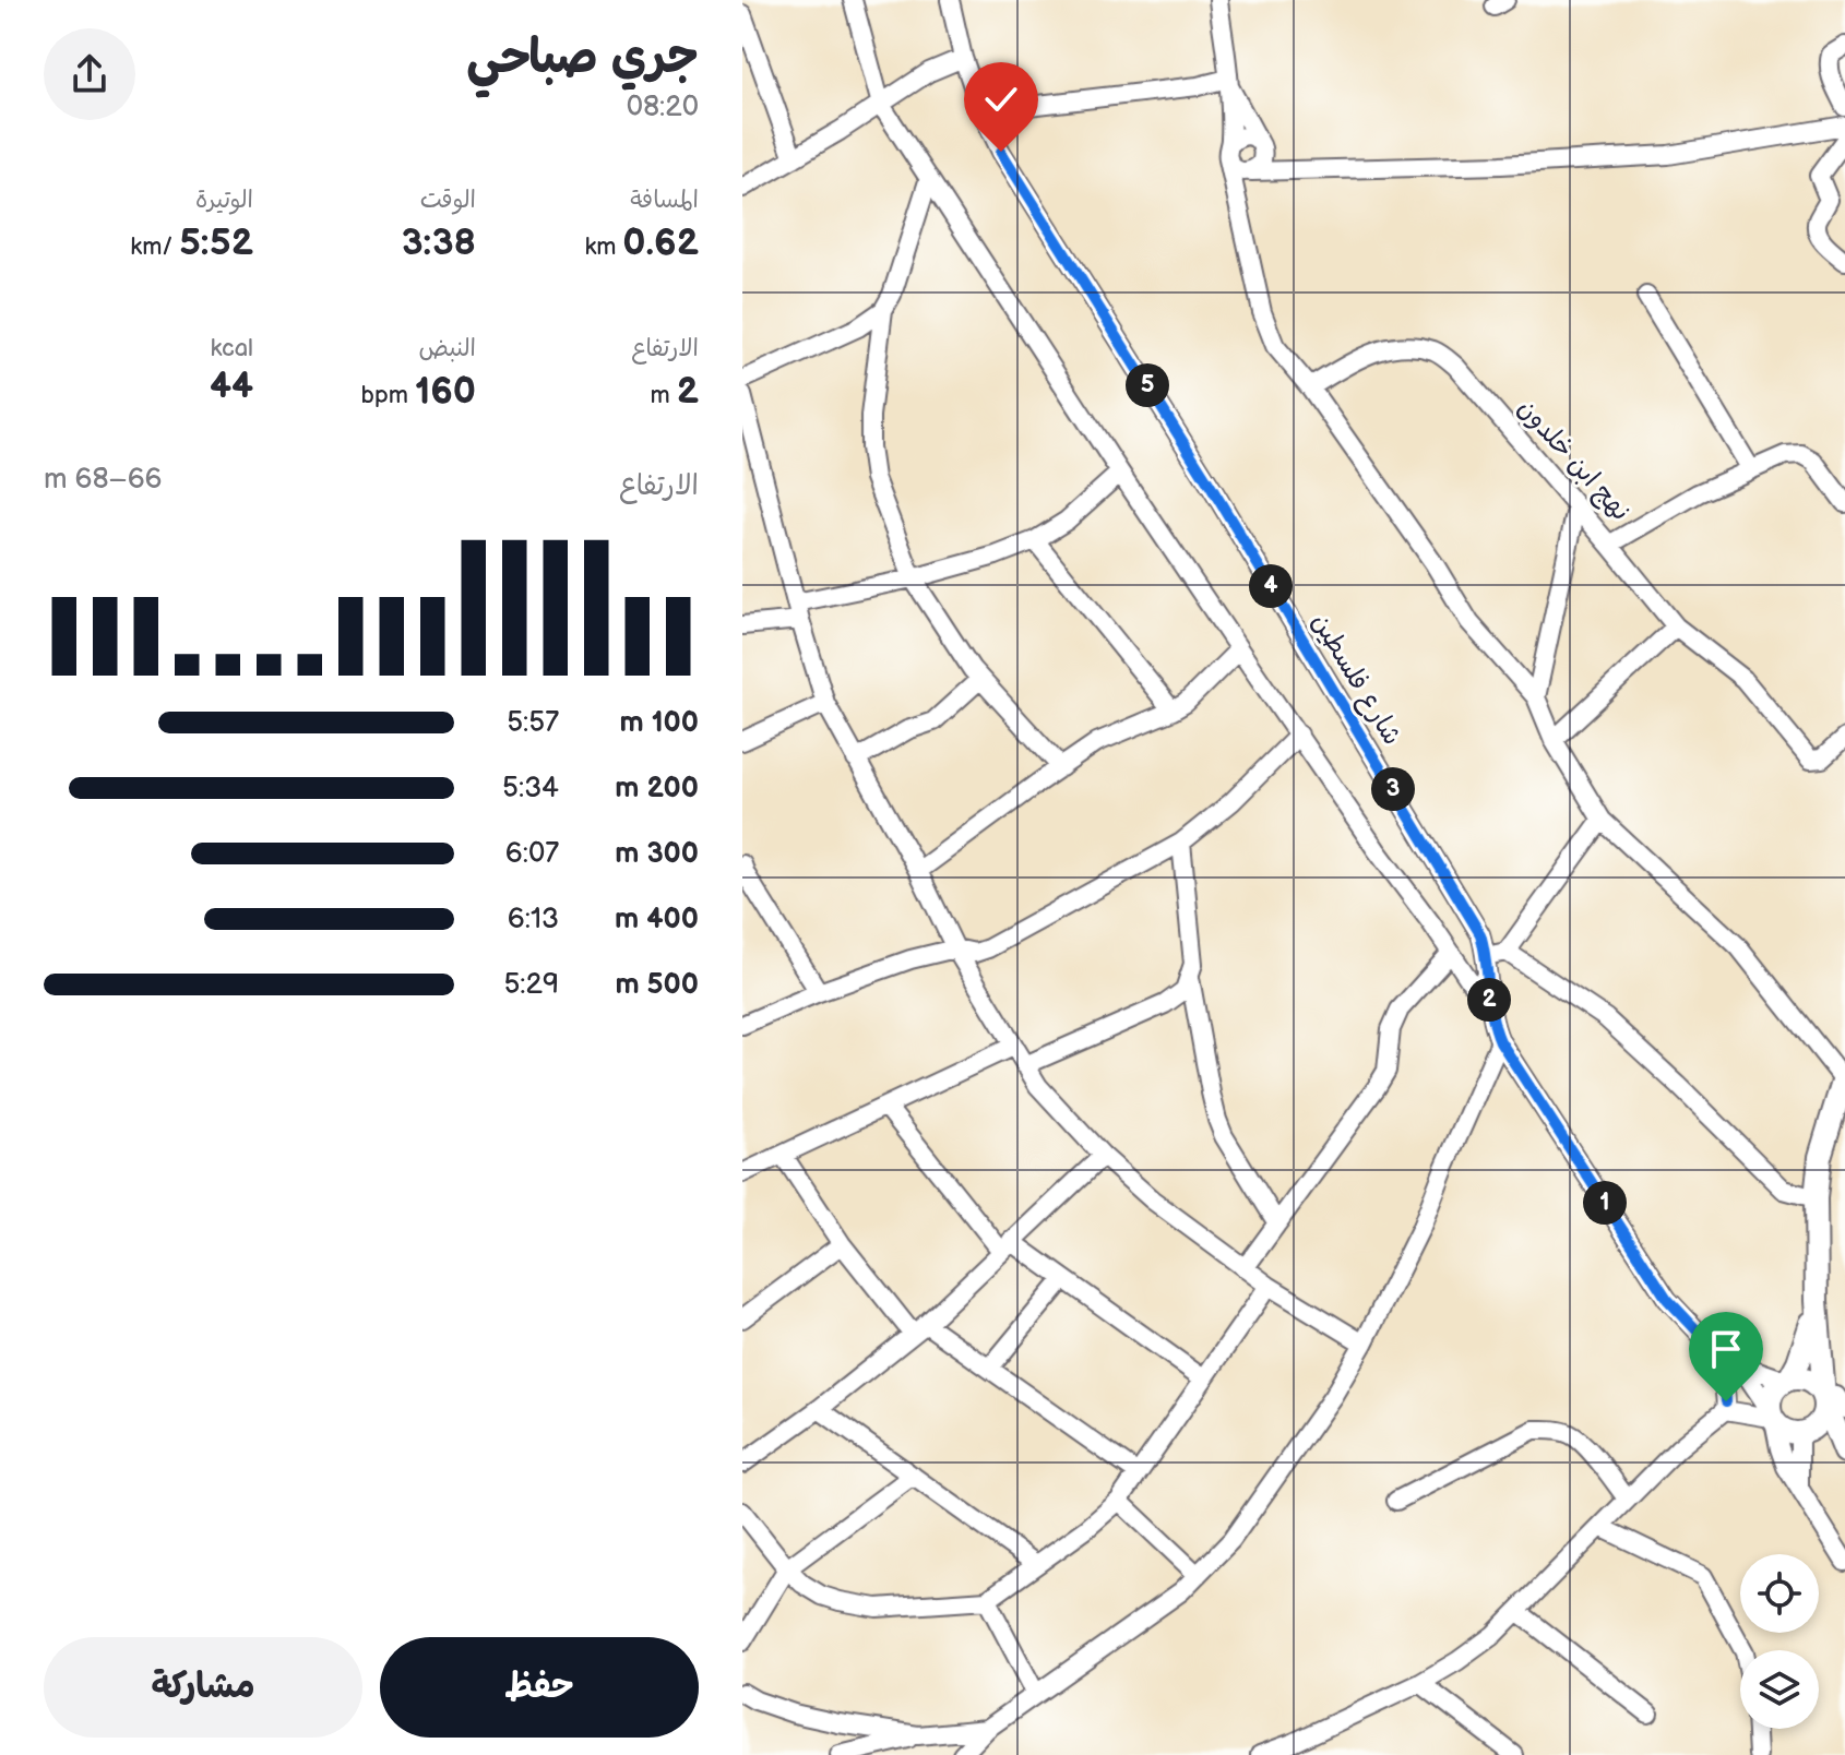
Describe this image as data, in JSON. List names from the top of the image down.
{
  "streets": {
    "street": ["نهج ابن خلدون", "شارع فلسطين"]
  },
  "page": {
    "heading": ["جري صباحي", "08:20"],
    "stats": [
      ["المسافة", "0.62 km"],
      ["الوقت", "3:38"],
      ["الوتيرة", "5:52 /km"],
      ["الارتفاع", "2 m"],
      ["النبض", "160 bpm"],
      ["kcal", "44"]
    ],
    "pins": [
      "5",
      "4",
      "3",
      "2",
      "1"
    ],
    "chart": ["الارتفاع", "66–68 m"],
    "list": [
      {
        "name": "100 m",
        "note": "5:57"
      },
      {
        "name": "200 m",
        "note": "5:34"
      },
      {
        "name": "300 m",
        "note": "6:07"
      },
      {
        "name": "400 m",
        "note": "6:13"
      },
      {
        "name": "500 m",
        "note": "5:29"
      }
    ],
    "buttons": ["حفظ", "مشاركة"]
  }
}
